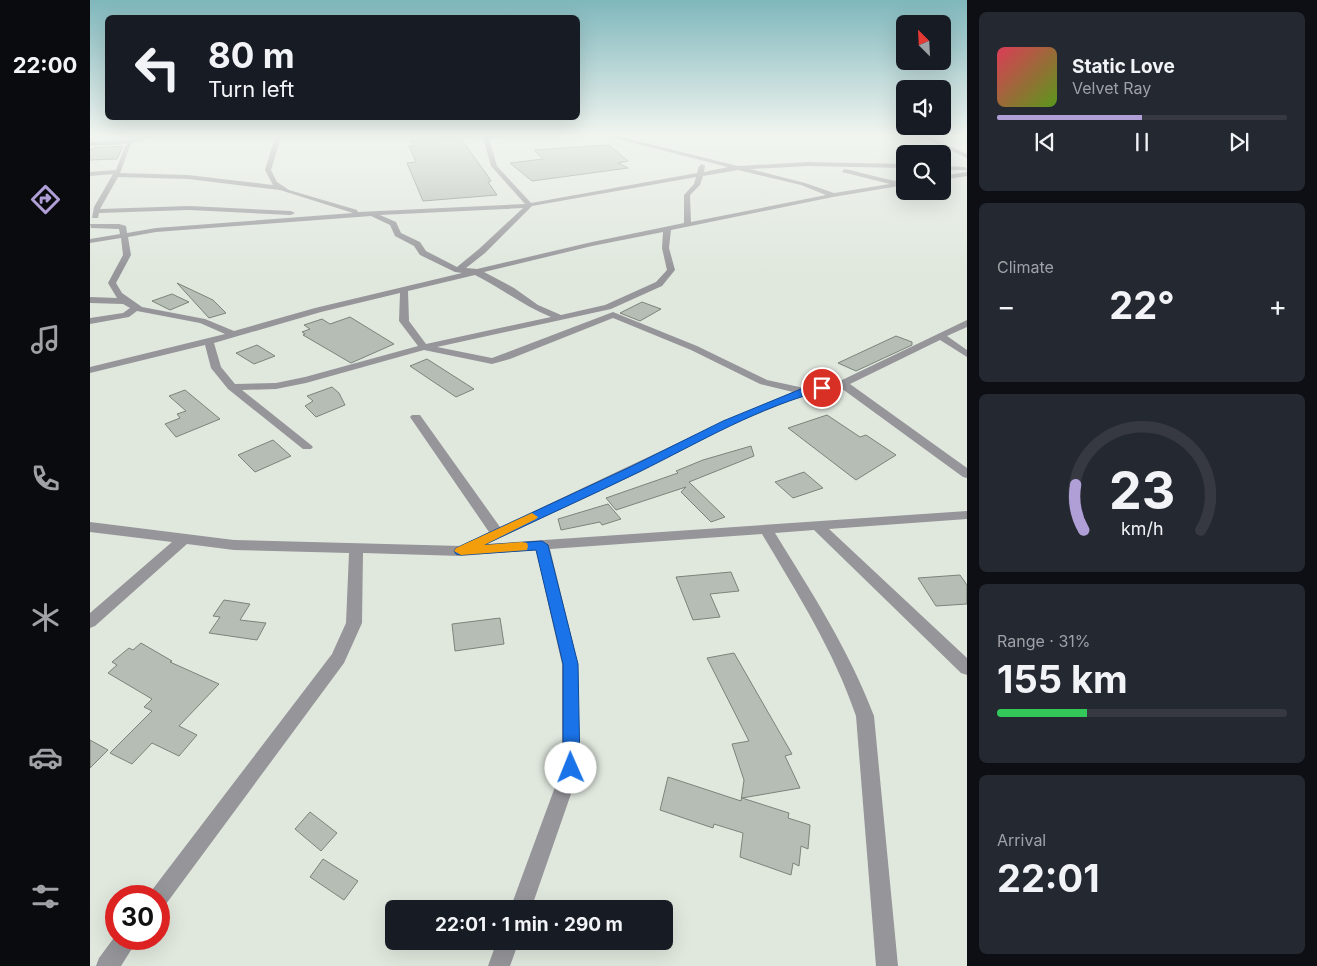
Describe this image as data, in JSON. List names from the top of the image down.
{
  "north": "top left",
  "page": {
    "tabs": "22:00",
    "turn": ["80 m", "Turn left"],
    "song": ["Static Love", "Velvet Ray"],
    "tile": [
      "Climate",
      ["Range · 31%", "155 km"],
      ["Arrival", "22:01"]
    ],
    "heat": ["−", "22°", "+"],
    "limit": "30",
    "trip": "22:01 · 1 min · 290 m",
    "gauge": ["23", "km/h"]
  }
}
